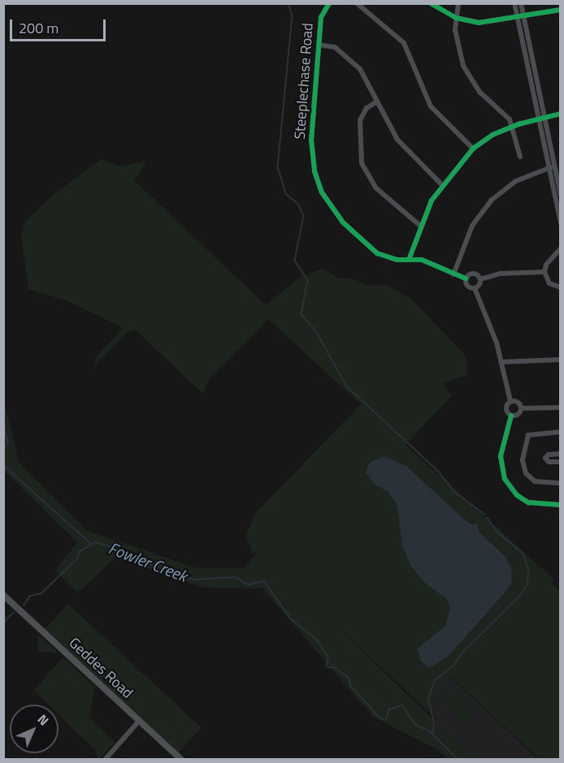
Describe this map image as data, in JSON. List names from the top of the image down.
{
  "streets": {
    "main road": ["Geddes Road"],
    "street": ["Steeplechase Road"]
  },
  "water": ["Fowler Creek"],
  "scale_bar": "200 m",
  "north": "top right"
}
